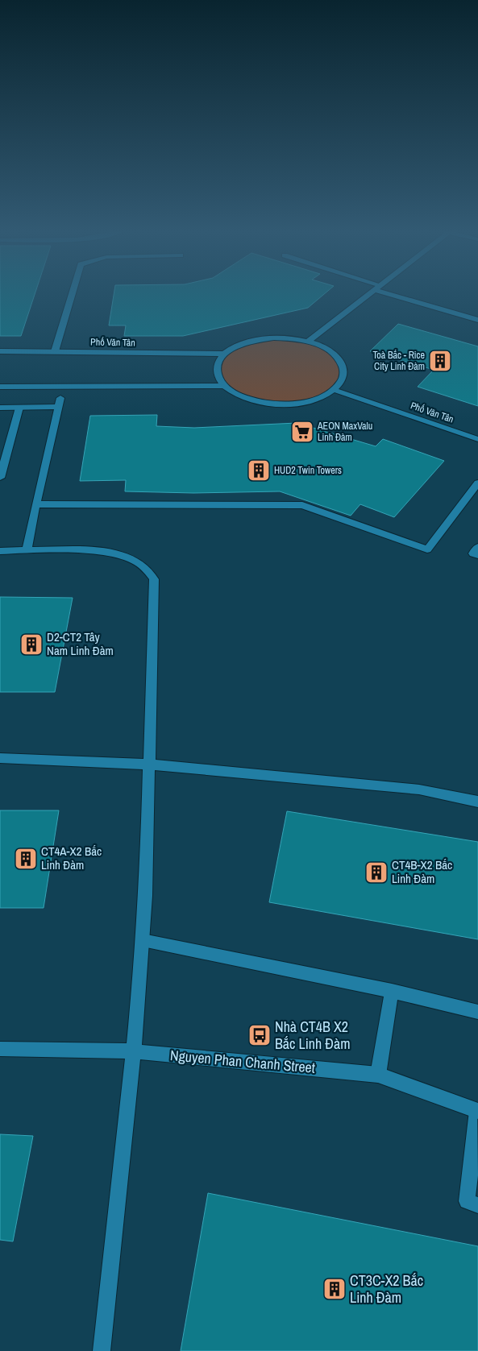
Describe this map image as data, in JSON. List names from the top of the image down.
{
  "streets": {
    "street": ["Phố Văn Tân", "Nguyen Phan Chanh Street"]
  },
  "places": {
    "building": [
      "Toà Bắc - Rice City Linh Đàm",
      "HUD2 Twin Towers",
      "D2-CT2 Tây Nam Linh Đàm",
      "CT4A-X2 Bắc Linh Đàm",
      "CT4B-X2 Bắc Linh Đàm",
      "CT3C-X2 Bắc Linh Đàm"
    ],
    "supermarket": ["AEON MaxValu Linh Đàm"],
    "bus stop": ["Nhà CT4B X2 Bắc Linh Đàm"]
  }
}
